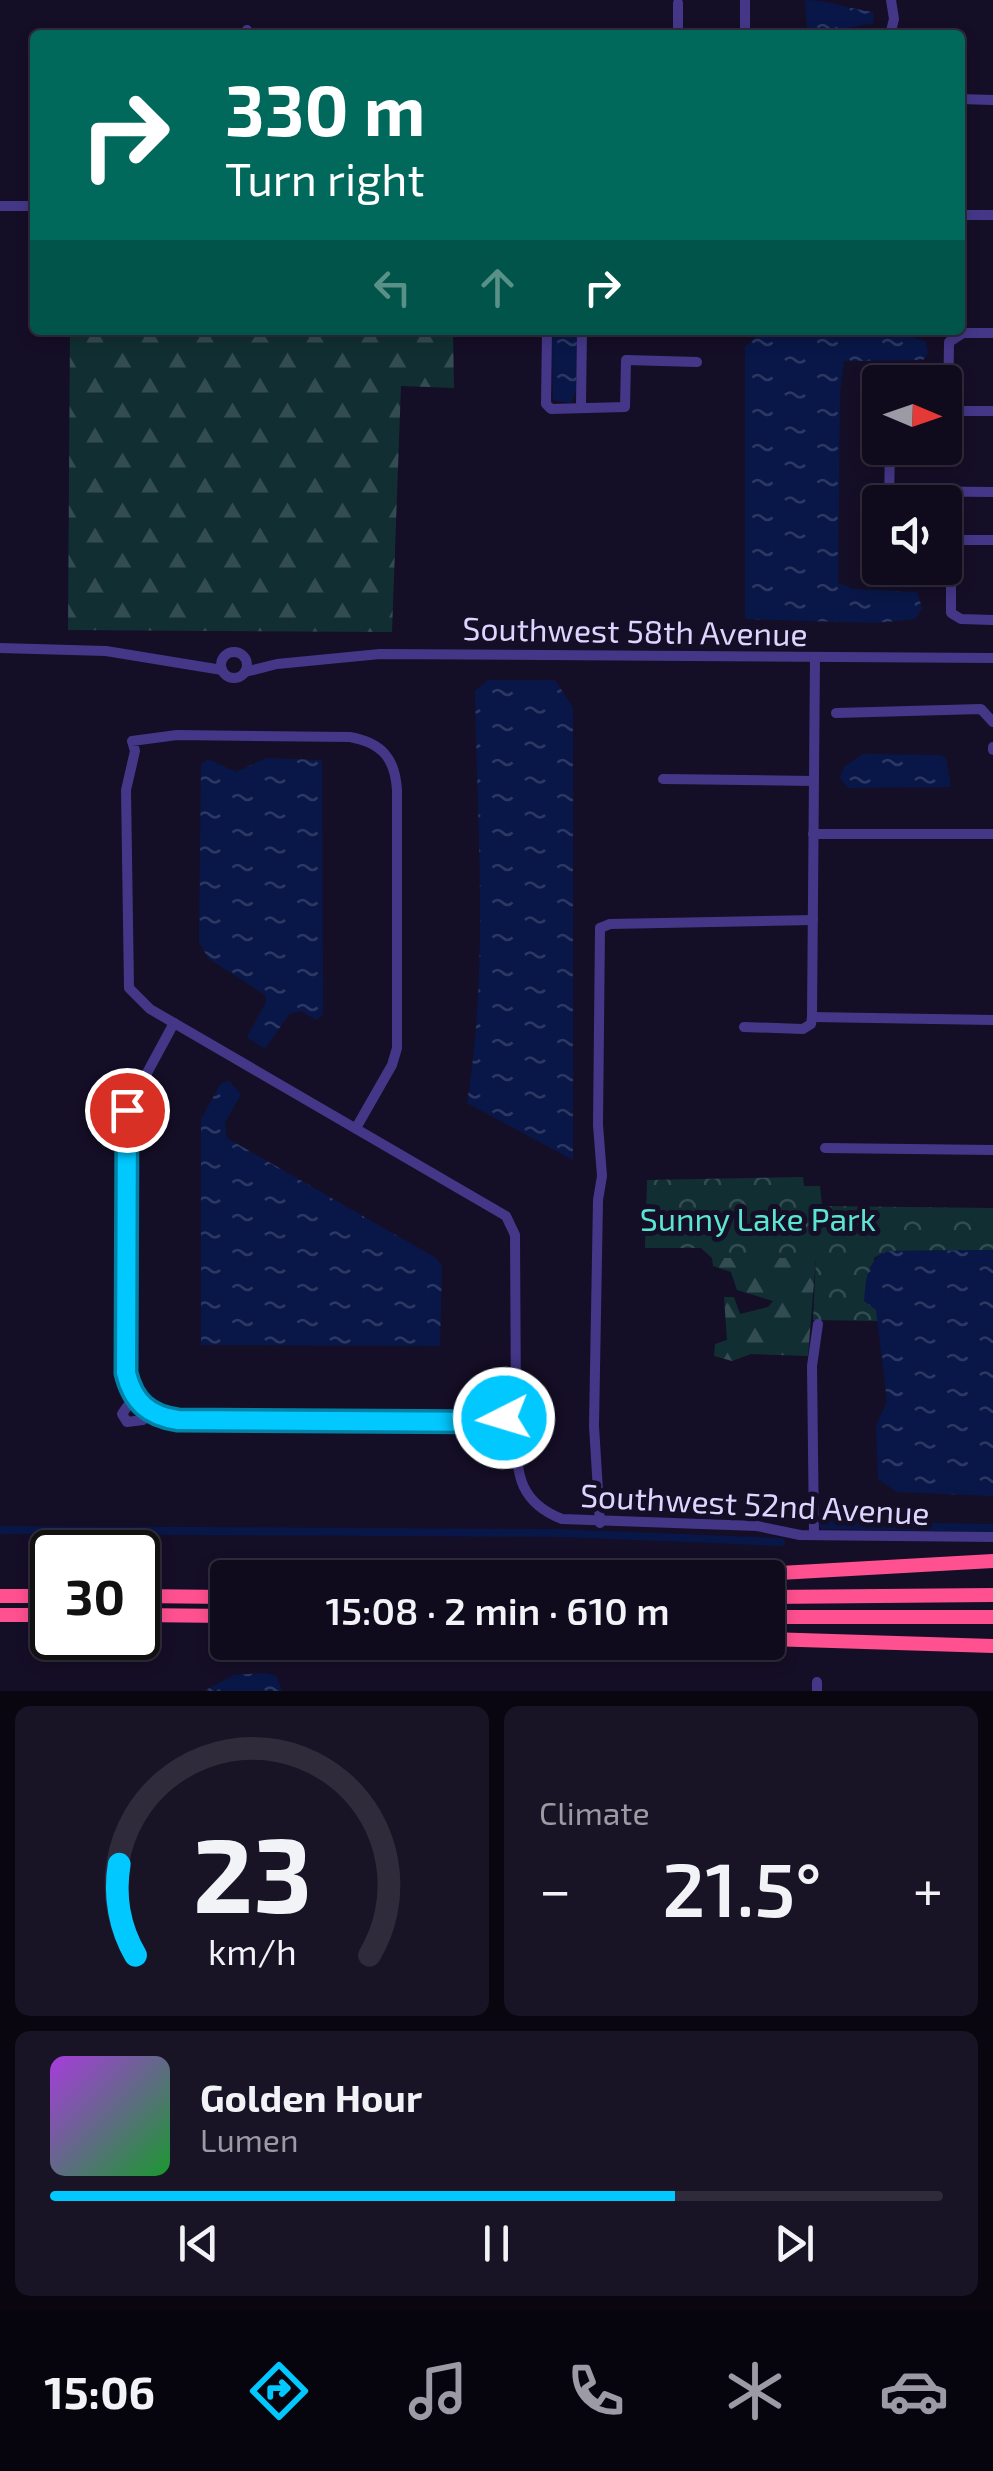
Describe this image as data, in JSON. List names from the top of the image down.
{
  "streets": {
    "street": ["Southwest 58th Avenue", "Southwest 52nd Avenue"]
  },
  "parks": ["Sunny Lake Park"],
  "north": "right",
  "page": {
    "turn": ["330 m", "Turn right"],
    "limit": "30",
    "trip": "15:08 · 2 min · 610 m",
    "tile": "Climate",
    "heat": ["−", "21.5°", "+"],
    "song": ["Golden Hour", "Lumen"],
    "tabs": "15:06",
    "gauge": ["23", "km/h"]
  }
}
